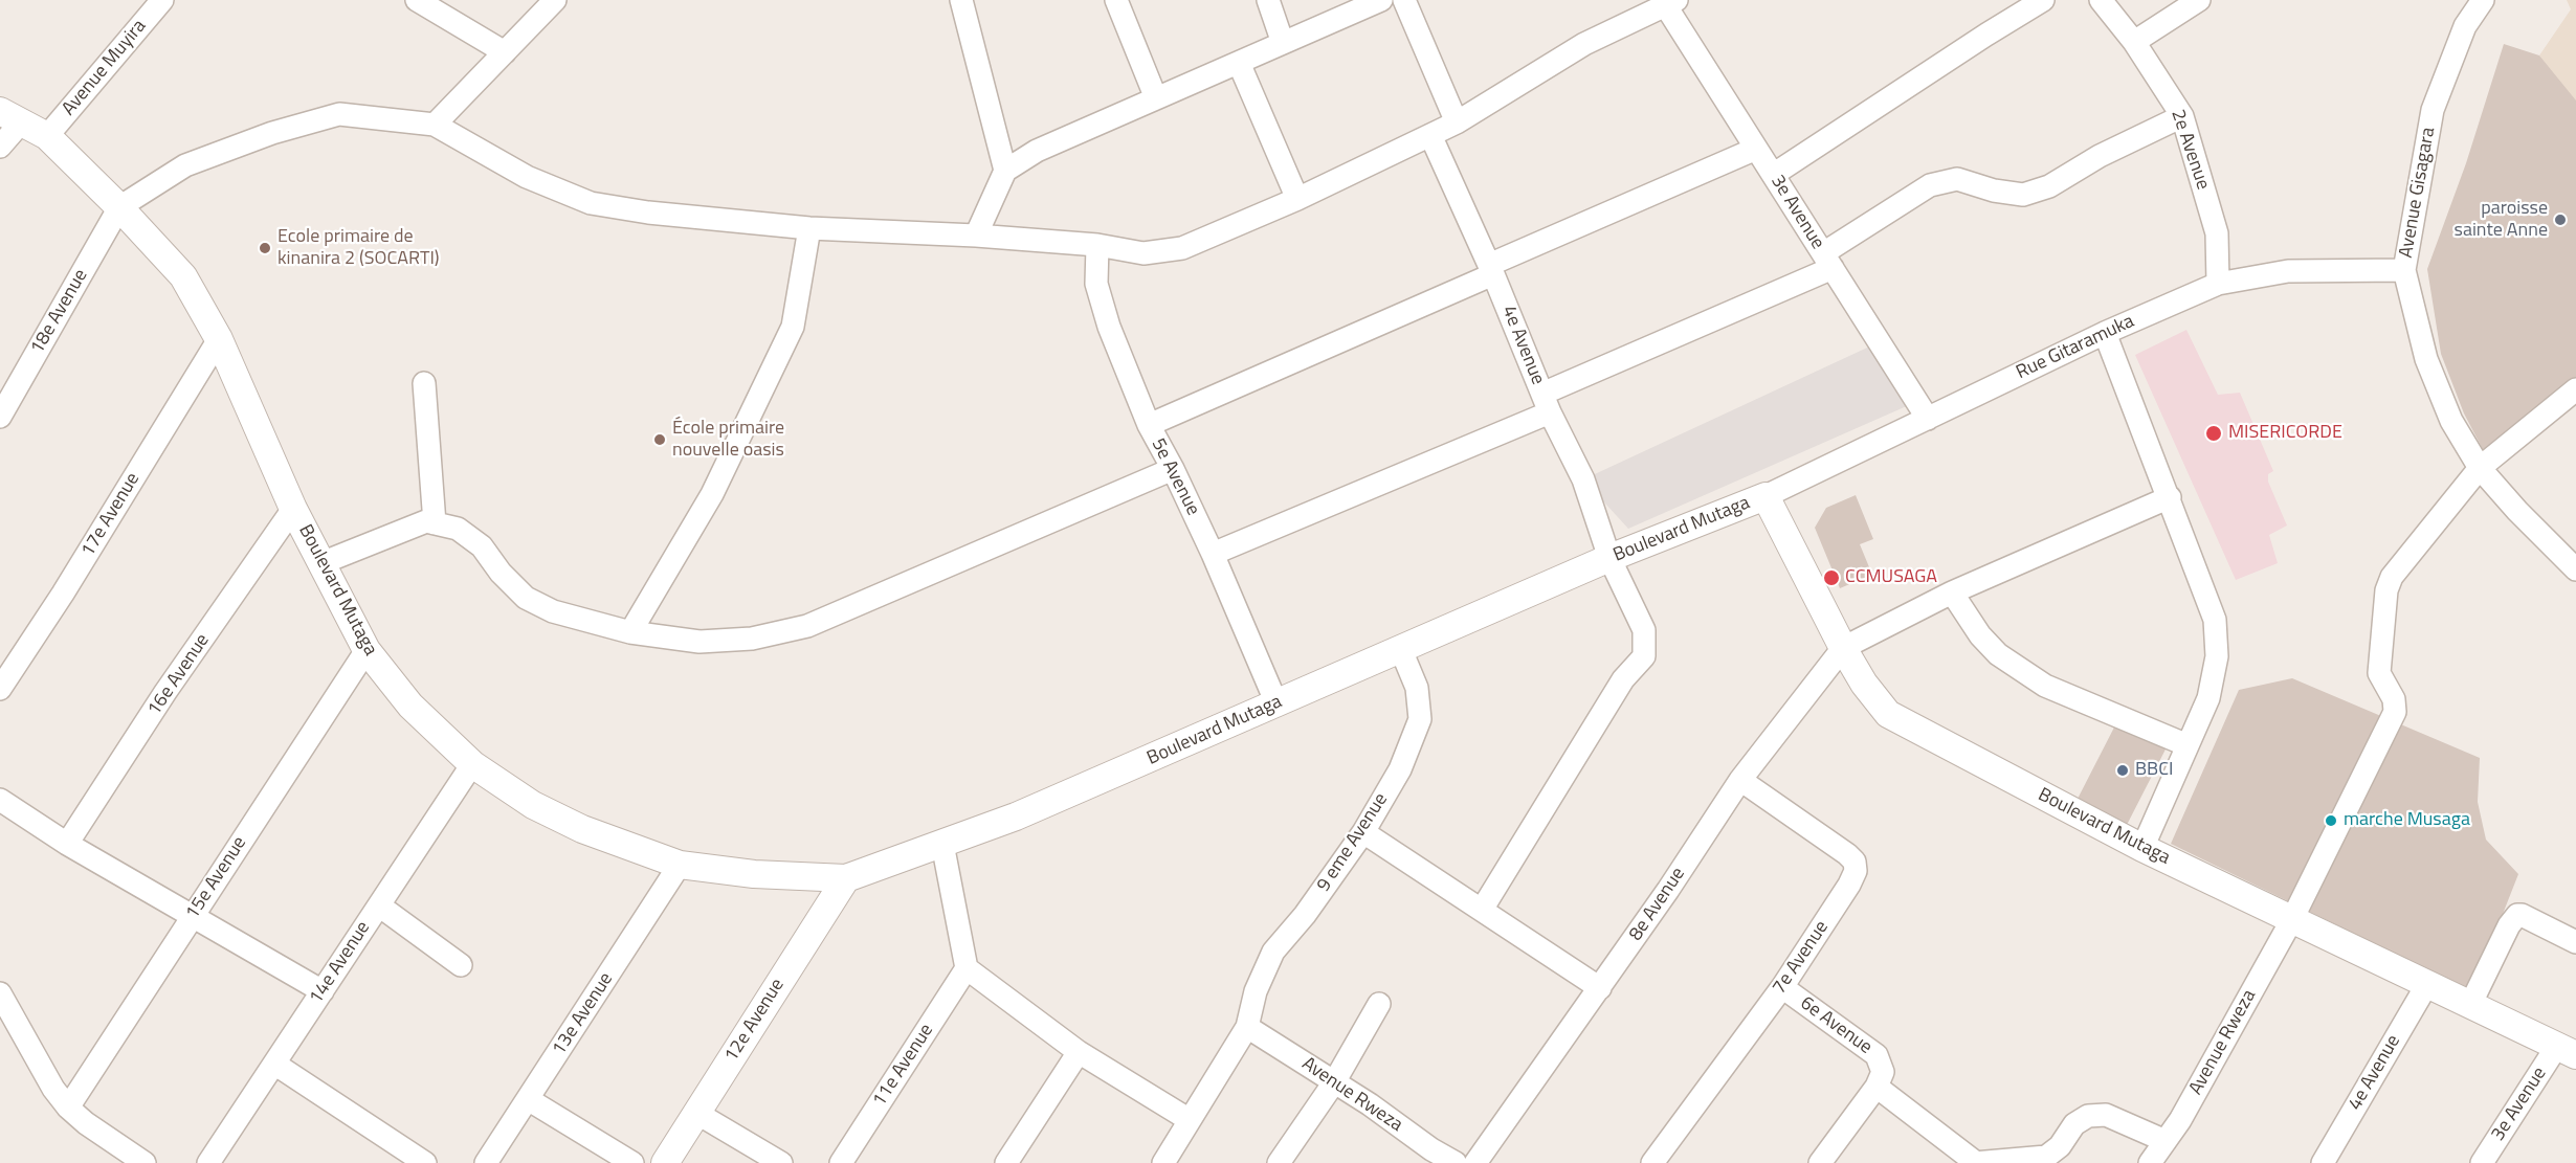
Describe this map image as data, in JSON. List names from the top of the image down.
{
  "streets": {
    "street": [
      "Avenue Muyira",
      "2e Avenue",
      "Avenue Gisagara",
      "3e Avenue",
      "18e Avenue",
      "4e Avenue",
      "Rue Gitaramuka",
      "5e Avenue",
      "17e Avenue",
      "Boulevard Mutaga",
      "16e Avenue",
      "9 eme Avenue",
      "15e Avenue",
      "8e Avenue",
      "7e Avenue",
      "14e Avenue",
      "13e Avenue",
      "12e Avenue",
      "6e Avenue",
      "Avenue Rweza",
      "11e Avenue"
    ]
  },
  "crossings": [
    ["Avenue Muyira", "Boulevard Mutaga"],
    ["2e Avenue", "Rue Gitaramuka"],
    ["Avenue Gisagara", "Rue Gitaramuka"],
    ["Avenue Gisagara", "Avenue Rweza"],
    ["3e Avenue", "Rue Gitaramuka"],
    ["3e Avenue", "Boulevard Mutaga"],
    ["18e Avenue", "Boulevard Mutaga"],
    ["4e Avenue", "Boulevard Mutaga"],
    ["Rue Gitaramuka", "Boulevard Mutaga"],
    ["5e Avenue", "Boulevard Mutaga"],
    ["17e Avenue", "Boulevard Mutaga"],
    ["Boulevard Mutaga", "16e Avenue"],
    ["Boulevard Mutaga", "9 eme Avenue"],
    ["Boulevard Mutaga", "15e Avenue"],
    ["Boulevard Mutaga", "8e Avenue"],
    ["Boulevard Mutaga", "14e Avenue"],
    ["Boulevard Mutaga", "13e Avenue"],
    ["Boulevard Mutaga", "12e Avenue"],
    ["Boulevard Mutaga", "Avenue Rweza"],
    ["9 eme Avenue", "Avenue Rweza"],
    ["8e Avenue", "7e Avenue"],
    ["7e Avenue", "6e Avenue"]
  ],
  "places": [
    "paroisse sainte Anne",
    "Ecole primaire de kinanira 2 (SOCARTI)",
    "MISERICORDE",
    "École primaire nouvelle oasis",
    "CCMUSAGA",
    "BBCI",
    "marche Musaga"
  ]
}
